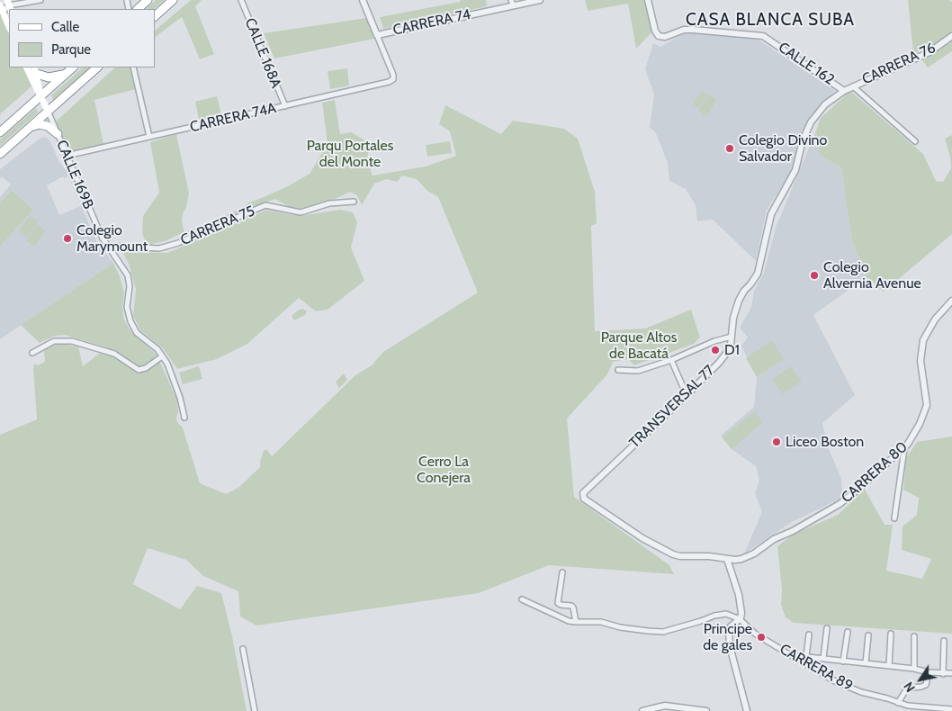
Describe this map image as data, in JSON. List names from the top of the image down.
{
  "streets": {
    "main road": ["CALLE 169B"],
    "street": [
      "CARRERA 74",
      "CALLE 168A",
      "CALLE 162",
      "CARRERA 76",
      "CARRERA 74A",
      "CARRERA 75",
      "TRANSVERSAL 77",
      "CARRERA 80",
      "CARRERA 89"
    ]
  },
  "crossings": [
    ["CARRERA 74", "CARRERA 74A"],
    ["CALLE 168A", "CARRERA 74A"],
    ["CALLE 162", "CARRERA 76"],
    ["CALLE 162", "TRANSVERSAL 77"],
    ["CARRERA 76", "TRANSVERSAL 77"],
    ["CARRERA 74A", "CALLE 169B"],
    ["CALLE 169B", "CARRERA 75"],
    ["TRANSVERSAL 77", "CARRERA 80"]
  ],
  "districts": ["CASA BLANCA SUBA"],
  "parks": ["Parqu Portales del Monte", "Parque Altos de Bacatá", "Cerro La Conejera"],
  "places": [
    "Colegio Divino Salvador",
    "Colegio Marymount",
    "Colegio Alvernia Avenue",
    "D1",
    "Liceo Boston",
    "Principe de gales"
  ],
  "legend": ["Calle", "Parque"],
  "north": "bottom left"
}
